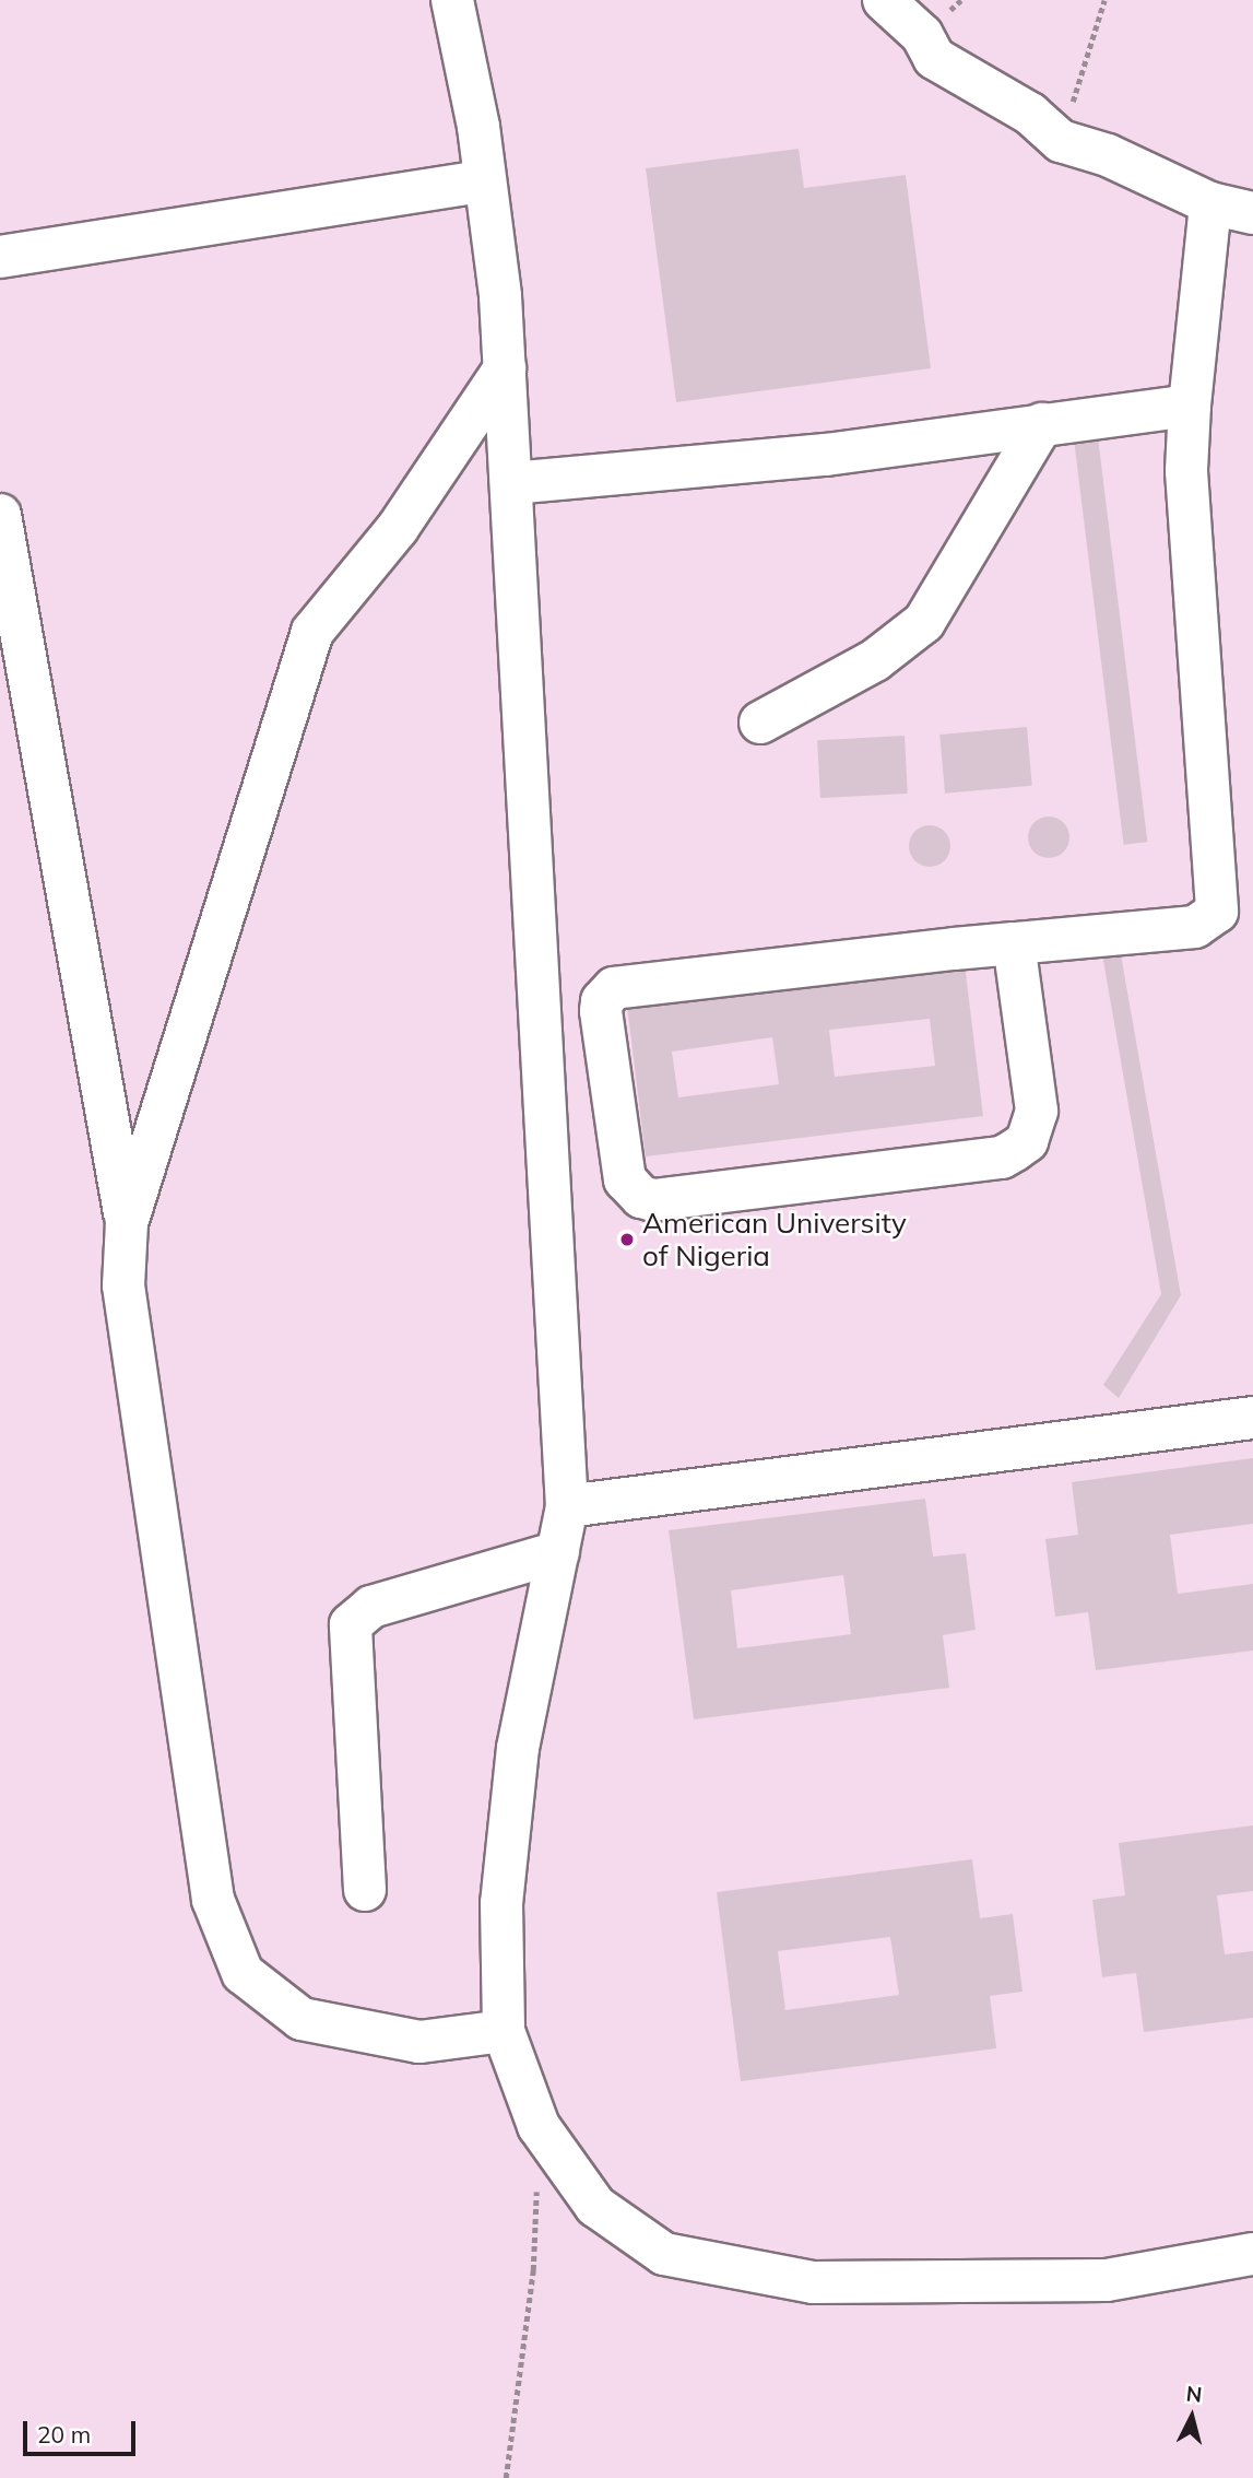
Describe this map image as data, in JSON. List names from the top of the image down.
{
  "places": ["American University of Nigeria"],
  "scale_bar": "20 m",
  "north": "top"
}
